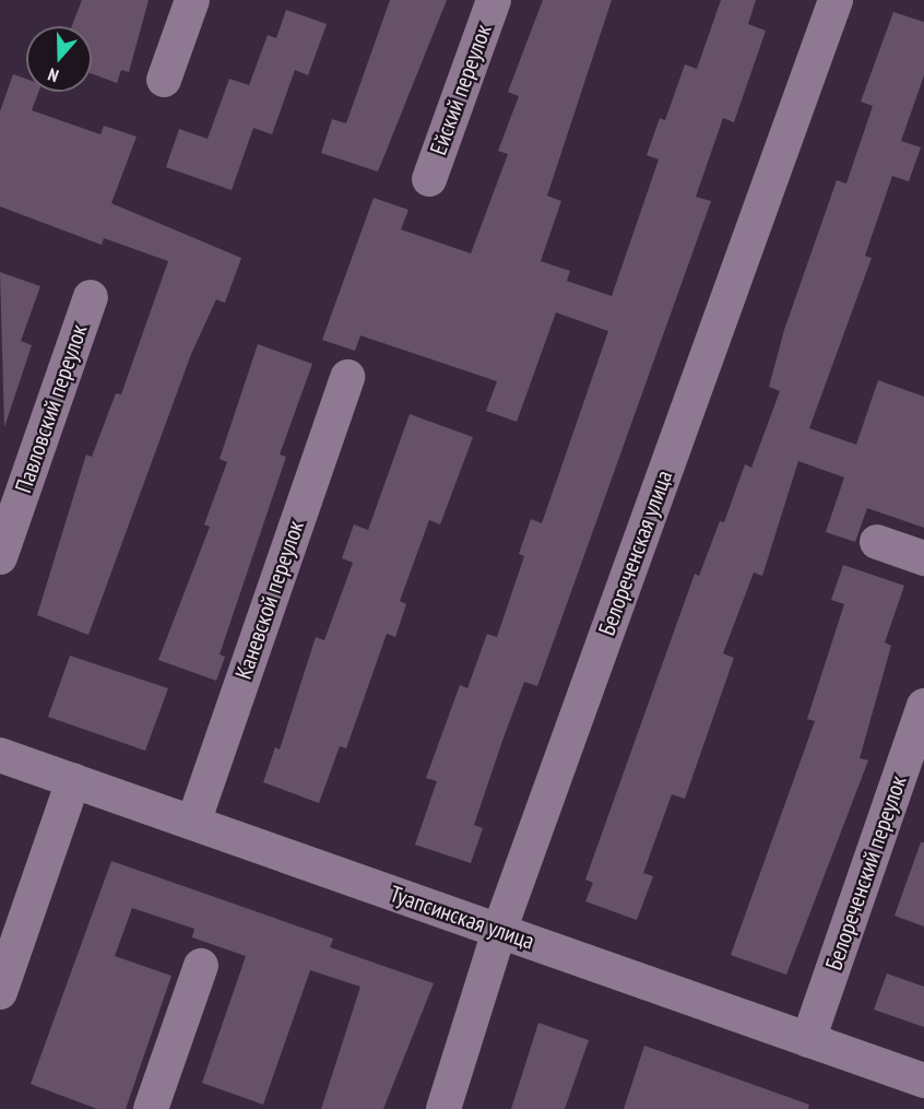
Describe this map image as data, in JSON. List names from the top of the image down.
{
  "streets": {
    "street": [
      "Ейский переулок",
      "Павловский переулок",
      "Белореченская улица",
      "Каневской переулок",
      "Белореченский переулок",
      "Туапсинская улица"
    ]
  },
  "crossings": [
    ["Белореченская улица", "Туапсинская улица"],
    ["Каневской переулок", "Туапсинская улица"],
    ["Белореченский переулок", "Туапсинская улица"]
  ],
  "north": "bottom"
}
